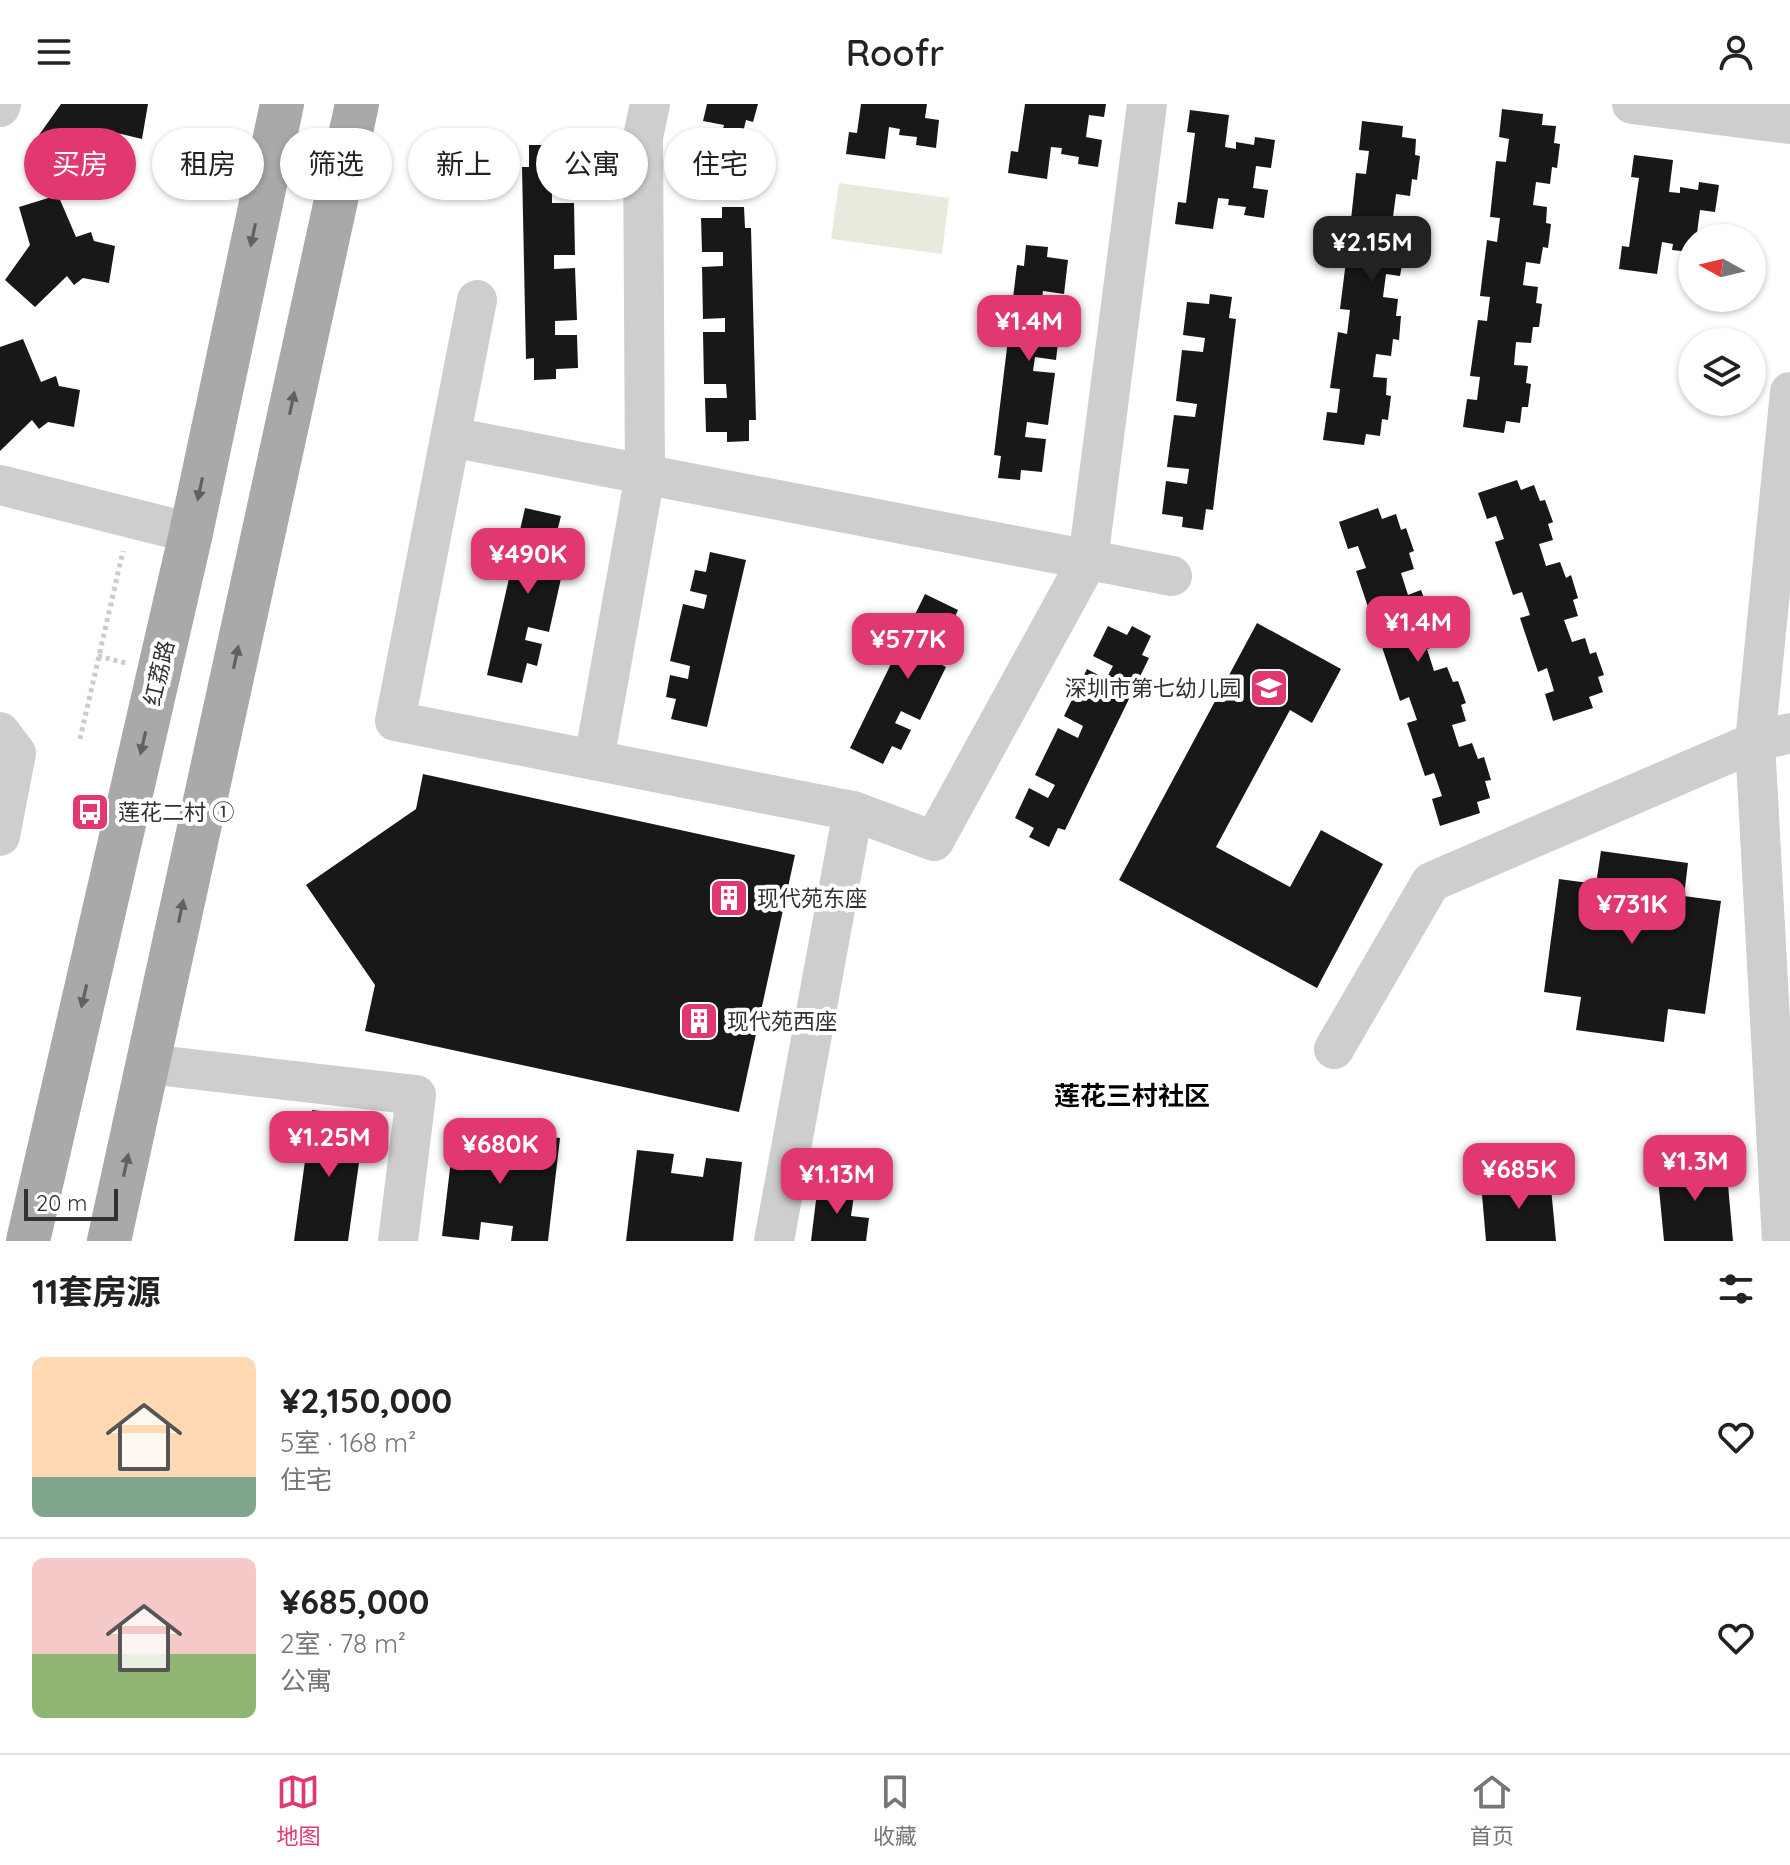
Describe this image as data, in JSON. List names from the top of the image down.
{
  "streets": {
    "main road": ["红荔路"]
  },
  "districts": ["莲花三村社区"],
  "places": {
    "school or university": ["深圳市第七幼儿园"],
    "bus stop": ["莲花二村 ①"],
    "building": ["现代苑东座", "现代苑西座"]
  },
  "scale_bar": "20 m",
  "north": "left",
  "page": {
    "header": "Roofr",
    "chip": [
      "买房",
      "租房",
      "筛选",
      "新上",
      "公寓",
      "住宅"
    ],
    "price": [
      "¥2.15M",
      "¥1.4M",
      "¥490K",
      "¥1.4M",
      "¥577K",
      "¥731K",
      "¥1.25M",
      "¥680K",
      "¥1.3M",
      "¥685K",
      "¥1.13M"
    ],
    "scale": "20 m",
    "heading": "11套房源",
    "list": [
      {
        "name": "¥2,150,000",
        "note": "5室 · 168 m² · 住宅"
      },
      {
        "name": "¥685,000",
        "note": "2室 · 78 m² · 公寓"
      }
    ],
    "tabs": ["地图", "收藏", "首页"]
  }
}
